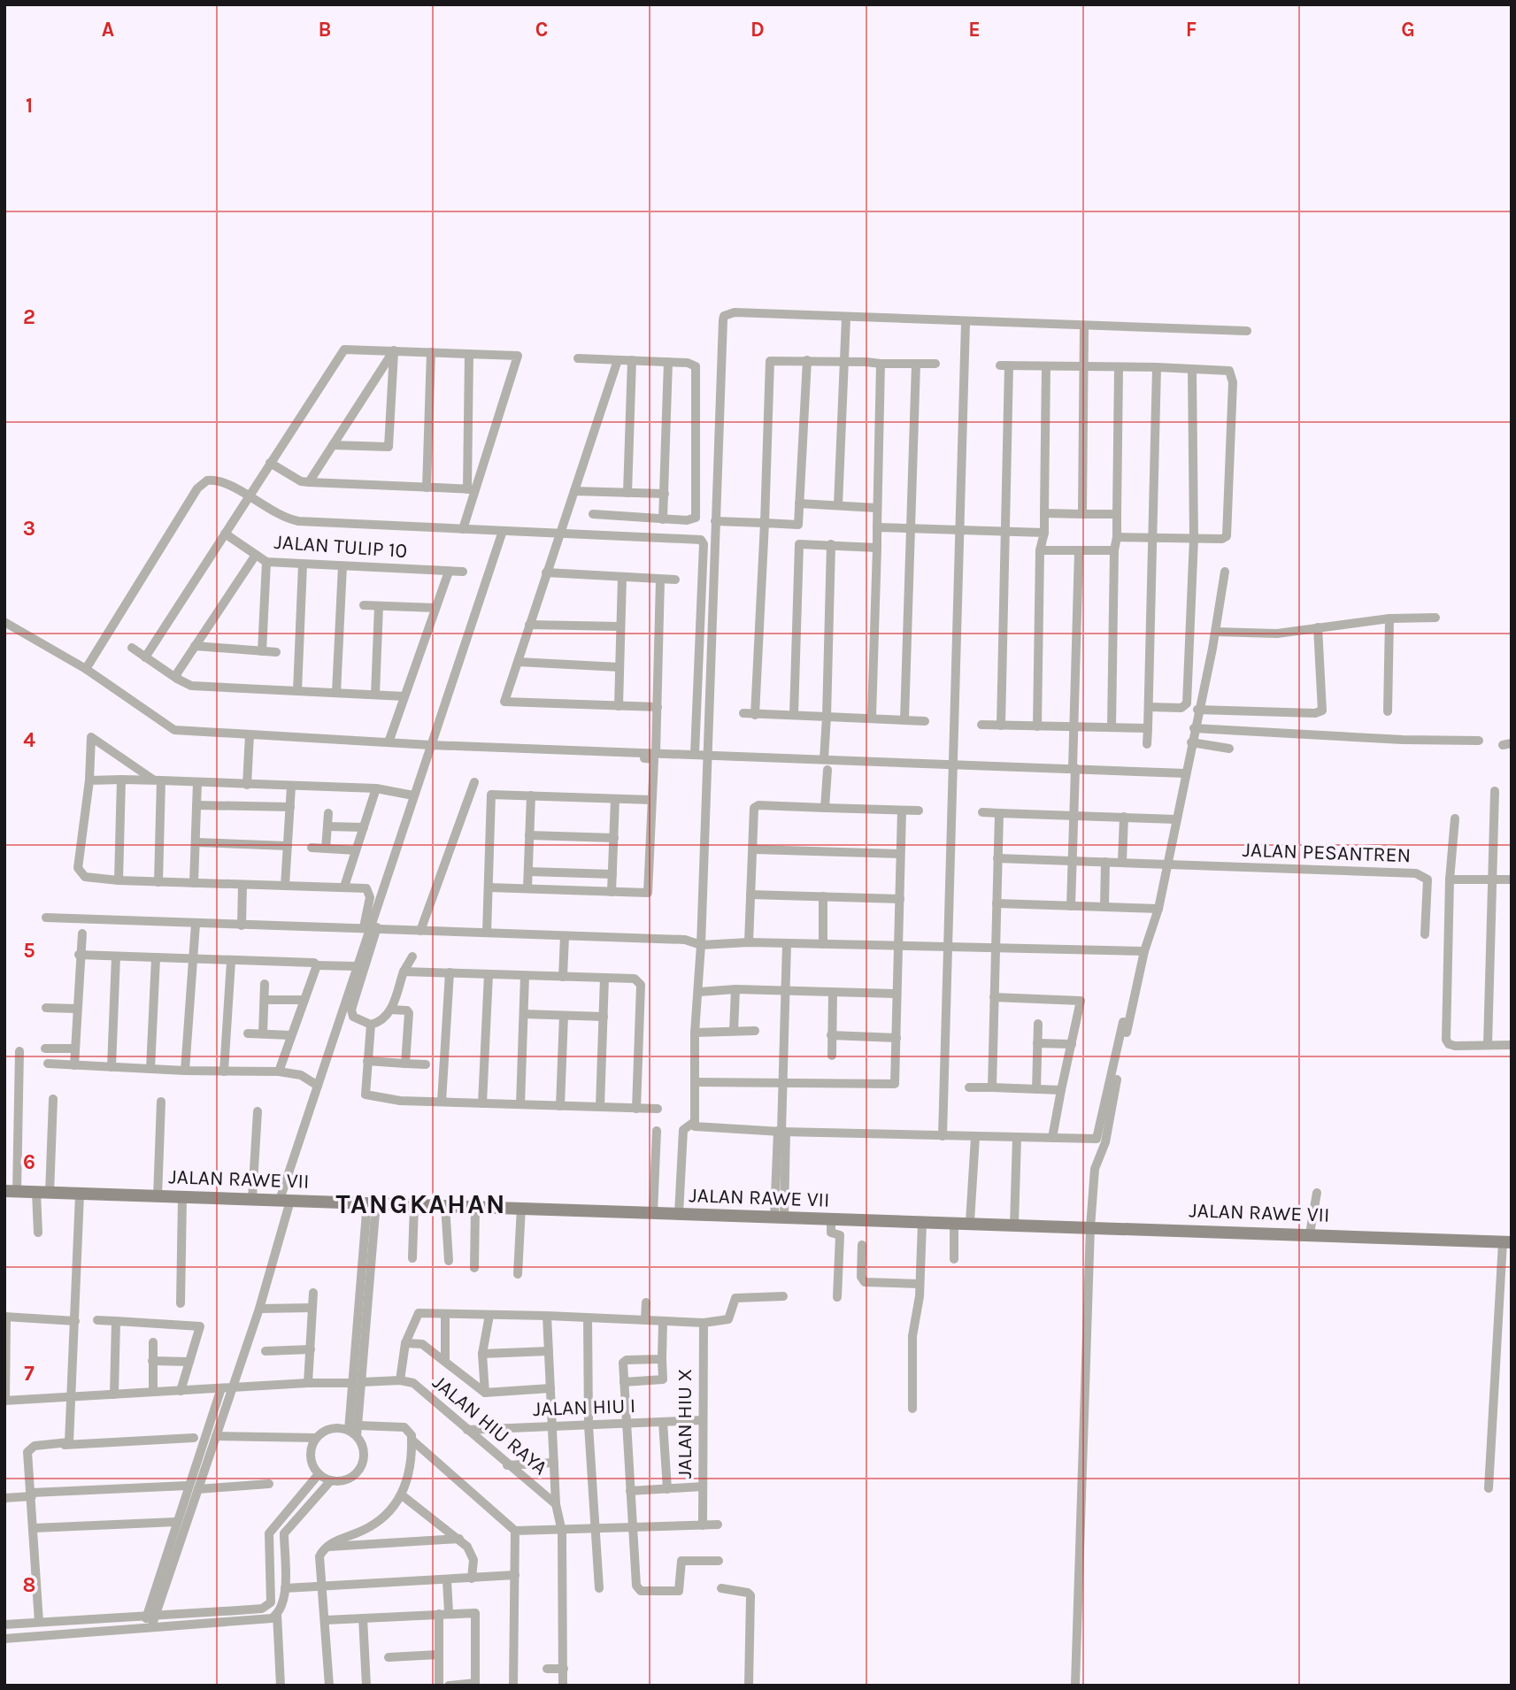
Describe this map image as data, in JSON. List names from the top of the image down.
{
  "streets": {
    "main road": ["JALAN RAWE VII"],
    "street": [
      "JALAN TULIP 10",
      "JALAN PESANTREN",
      "JALAN HIU I",
      "JALAN HIU X",
      "JALAN HIU RAYA"
    ]
  },
  "crossings": [
    ["JALAN HIU I", "JALAN HIU X"],
    ["JALAN HIU I", "JALAN HIU RAYA"]
  ],
  "districts": ["TANGKAHAN"],
  "grid": {
    "columns": [
      "A",
      "B",
      "C",
      "D",
      "E",
      "F",
      "G"
    ],
    "rows": [
      "1",
      "2",
      "3",
      "4",
      "5",
      "6",
      "7",
      "8"
    ]
  }
}
